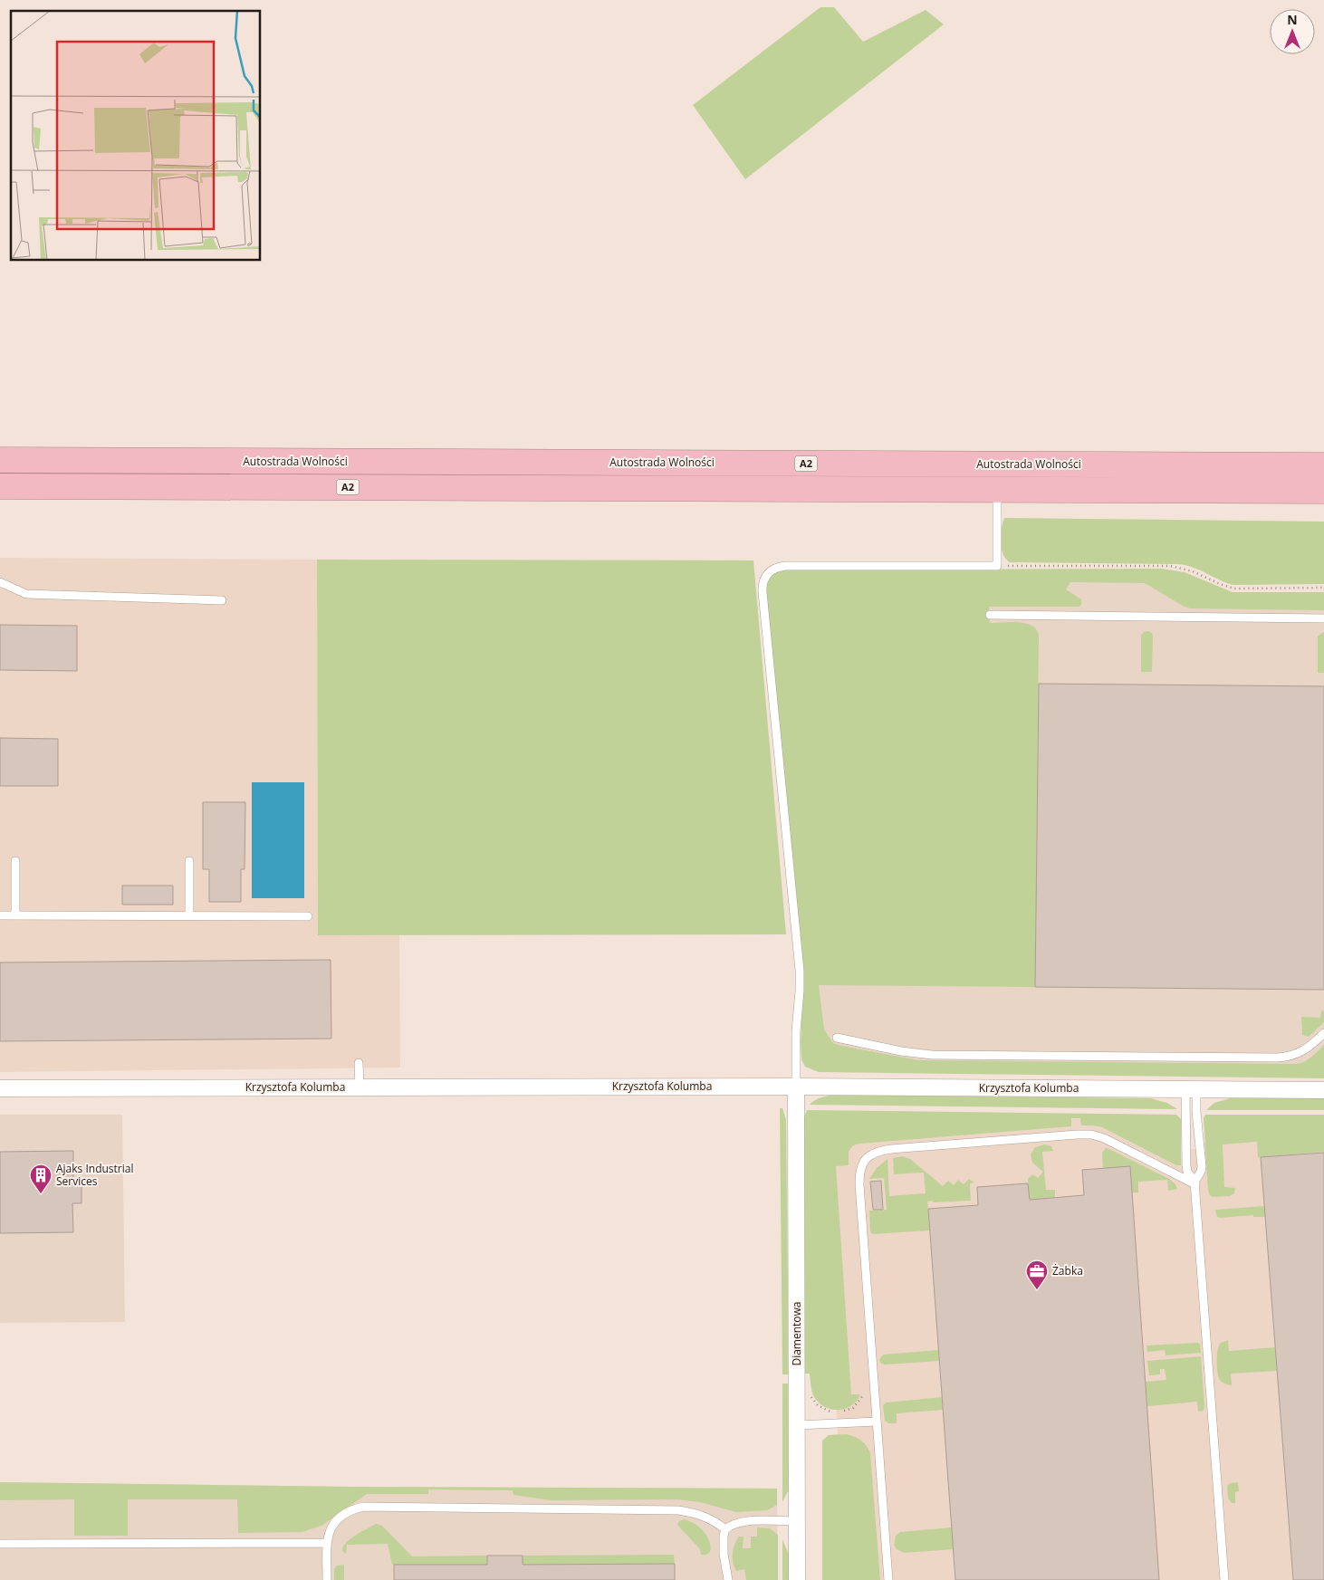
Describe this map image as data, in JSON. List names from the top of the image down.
{
  "streets": {
    "highway": ["Autostrada Wolności", "A2"],
    "street": ["Krzysztofa Kolumba", "Diamentowa"]
  },
  "crossings": [
    ["Krzysztofa Kolumba", "Diamentowa"]
  ],
  "places": {
    "building": ["Ajaks Industrial Services"],
    "office": ["Żabka"]
  },
  "north": "top"
}
